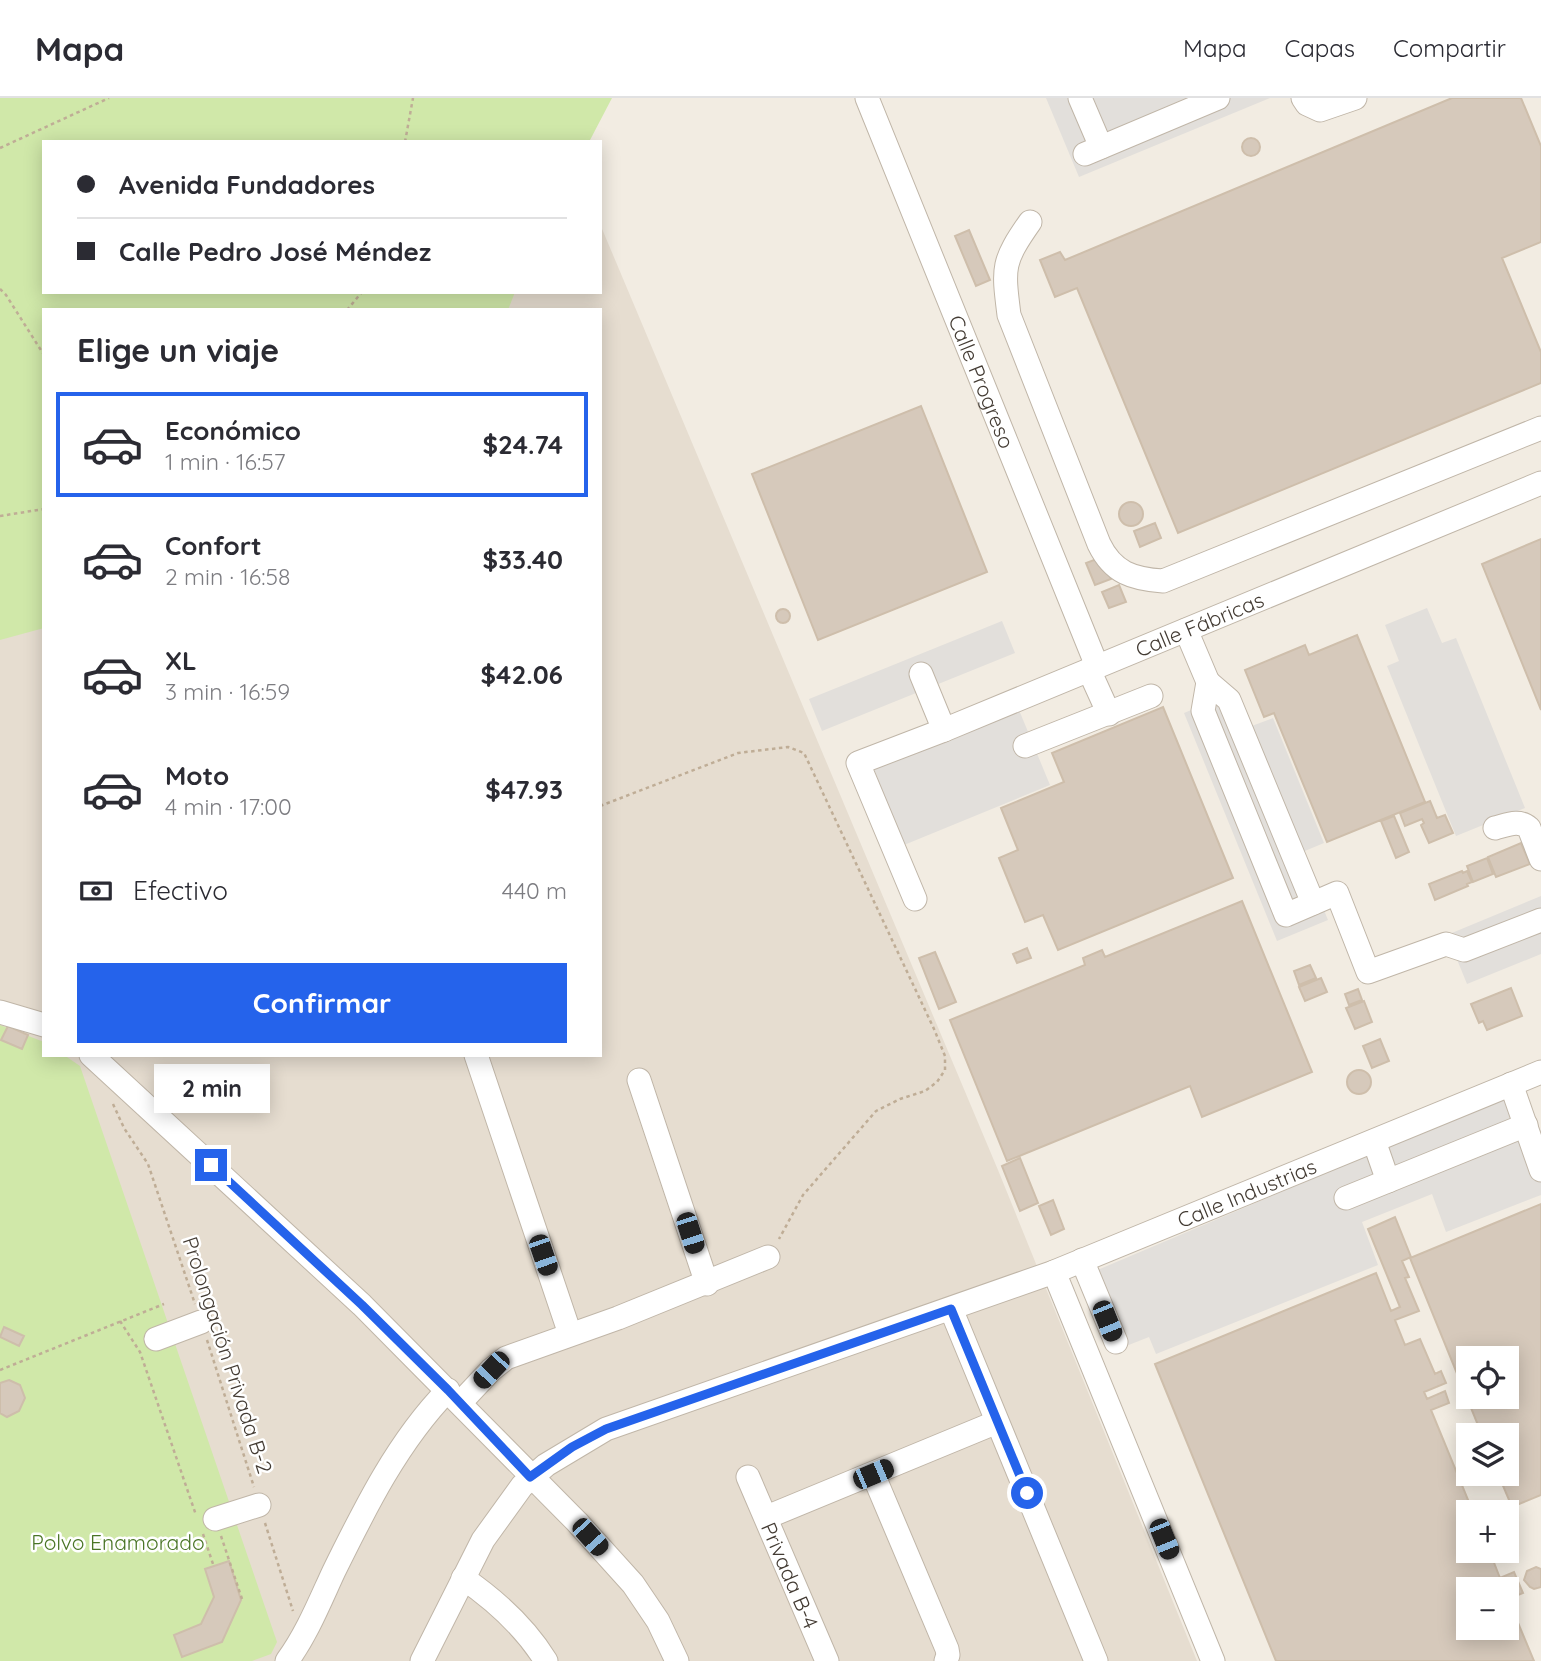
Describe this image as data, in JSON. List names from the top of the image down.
{
  "streets": {
    "street": [
      "Calle Progreso",
      "Calle Fábricas",
      "Calle Industrias",
      "Privada B-4"
    ],
    "path": ["Prolongación Privada B-2"]
  },
  "crossings": [
    ["Calle Progreso", "Calle Fábricas"]
  ],
  "parks": ["Polvo Enamorado"],
  "page": {
    "header": "Mapa",
    "nav": ["Mapa", "Capas", "Compartir"],
    "banner": ["Avenida Fundadores", "Calle Pedro José Méndez"],
    "heading": "Elige un viaje",
    "list": [
      {
        "name": "Económico",
        "note": "1 min · 16:57",
        "value": "$24.74"
      },
      {
        "name": "Confort",
        "note": "2 min · 16:58",
        "value": "$33.40"
      },
      {
        "name": "XL",
        "note": "3 min · 16:59",
        "value": "$42.06"
      },
      {
        "name": "Moto",
        "note": "4 min · 17:00",
        "value": "$47.93"
      }
    ],
    "pay": ["Efectivo", "440 m"],
    "buttons": "Confirmar",
    "bubble": "2 min",
    "map_buttons": ["+", "−"]
  }
}
